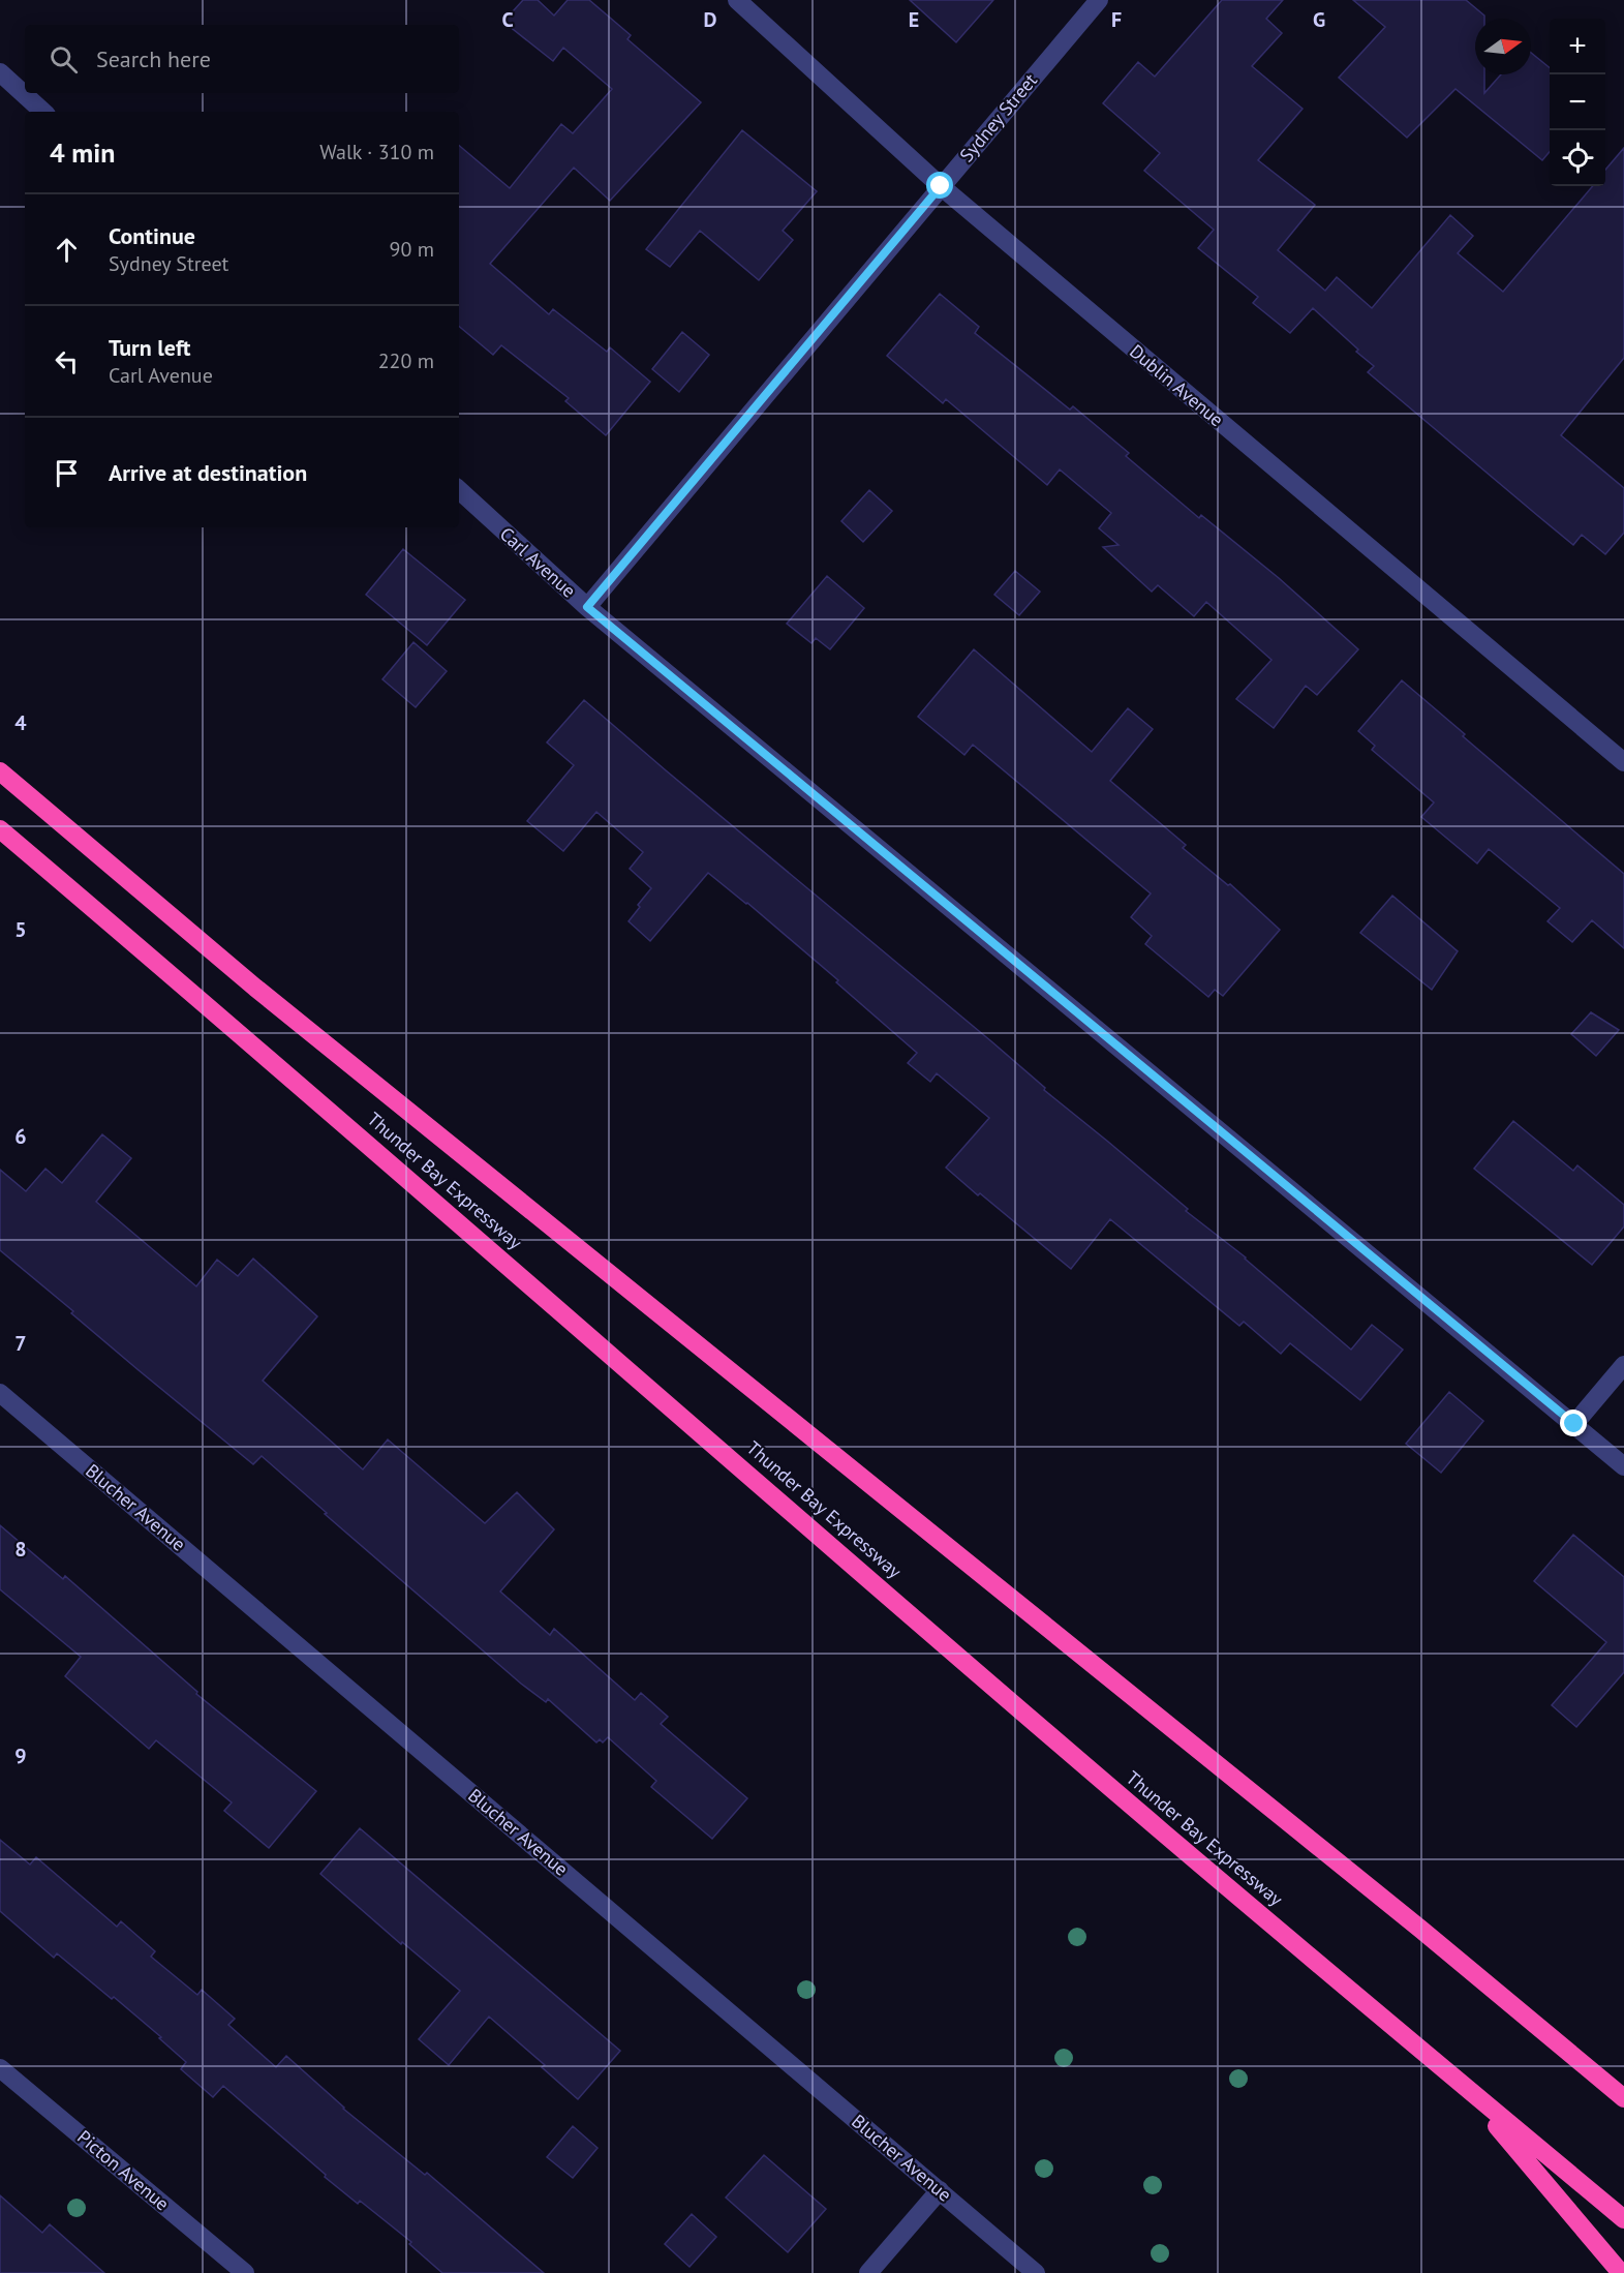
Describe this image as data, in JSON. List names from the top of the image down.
{
  "streets": {
    "highway": ["Thunder Bay Expressway"],
    "street": [
      "Sydney Street",
      "Dublin Avenue",
      "Carl Avenue",
      "Blucher Avenue",
      "Picton Avenue"
    ]
  },
  "crossings": [
    ["Sydney Street", "Dublin Avenue"],
    ["Sydney Street", "Carl Avenue"]
  ],
  "north": "right",
  "page": {
    "map_buttons": ["+", "−"],
    "search": "Search here",
    "heading": ["4 min", "Walk · 310 m"],
    "list": [
      ["Continue", "Sydney Street", "90 m"],
      ["Turn left", "Carl Avenue", "220 m"],
      "Arrive at destination"
    ]
  },
  "grid": {
    "columns": [
      "C",
      "D",
      "E",
      "F",
      "G"
    ],
    "rows": [
      "4",
      "5",
      "6",
      "7",
      "8",
      "9"
    ]
  }
}
